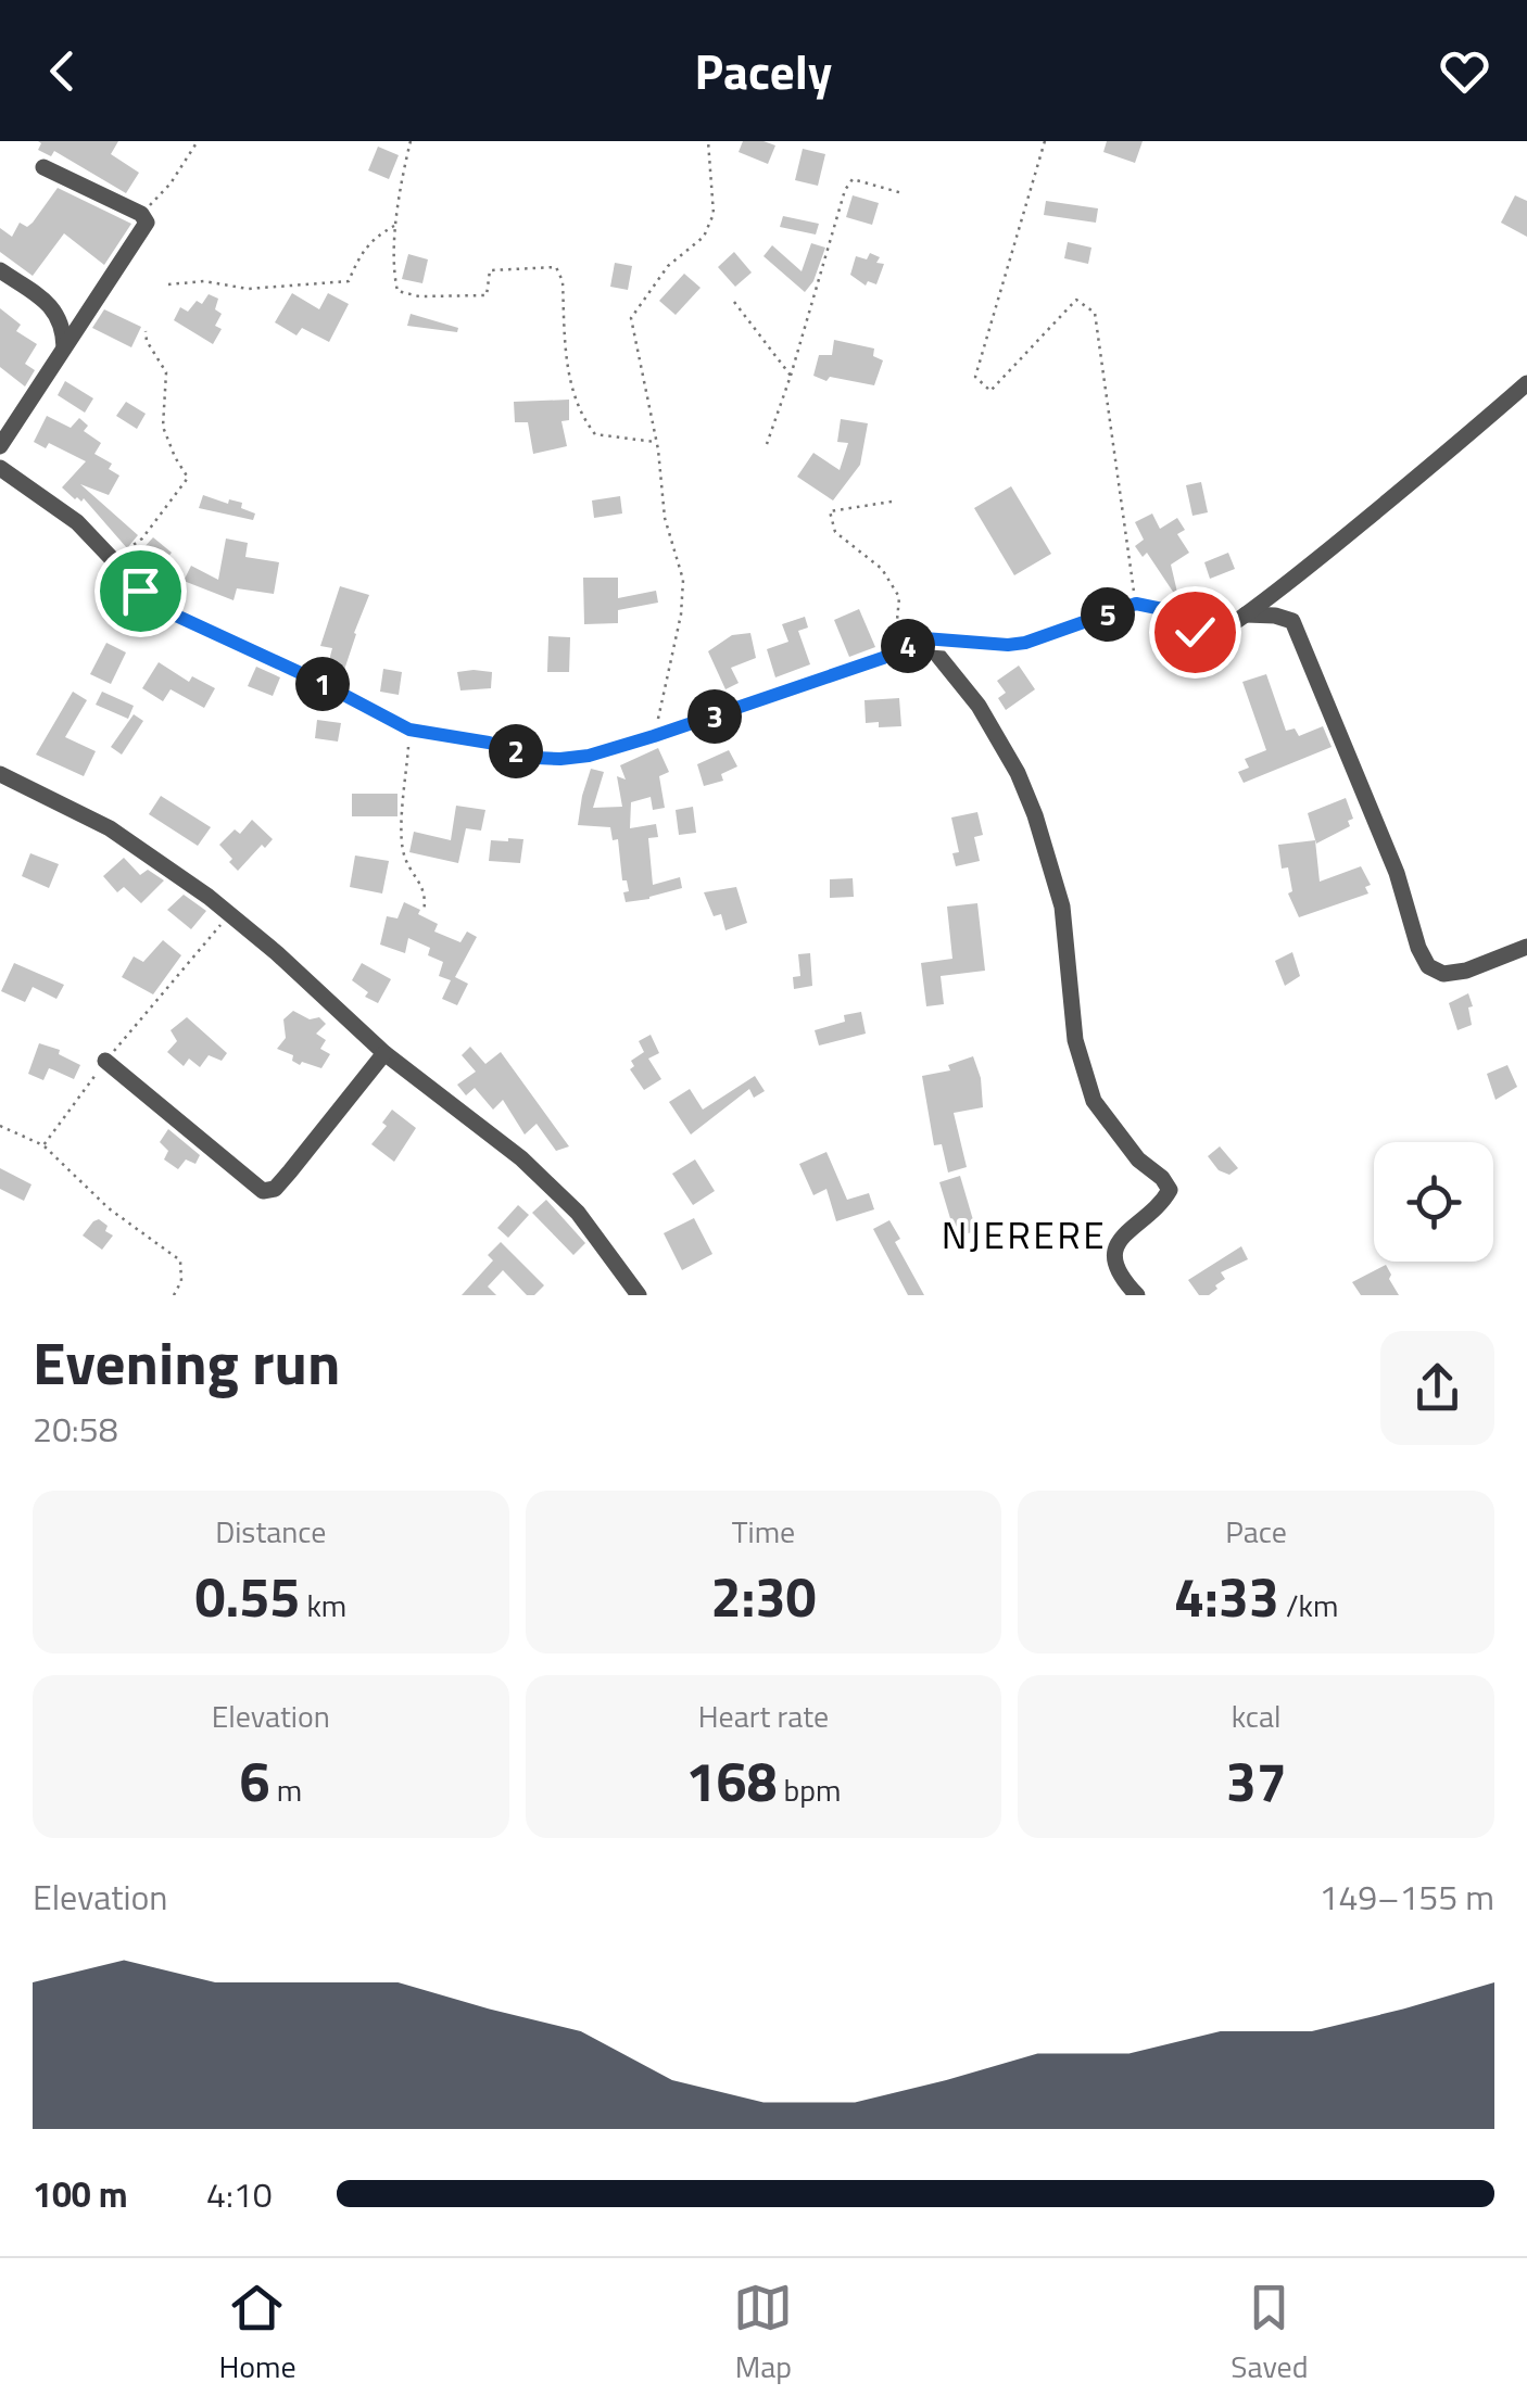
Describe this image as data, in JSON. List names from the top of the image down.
{
  "districts": ["NJERERE"],
  "page": {
    "header": "Pacely",
    "pins": [
      "5",
      "4",
      "1",
      "3",
      "2"
    ],
    "heading": ["Evening run", "20:58"],
    "stats": [
      ["Distance", "0.55 km"],
      ["Time", "2:30"],
      ["Pace", "4:33 /km"],
      ["Elevation", "6 m"],
      ["Heart rate", "168 bpm"],
      ["kcal", "37"]
    ],
    "chart": ["Elevation", "149–155 m"],
    "list": [
      {
        "name": "100 m",
        "note": "4:10"
      }
    ],
    "tabs": ["Home", "Map", "Saved"]
  }
}
